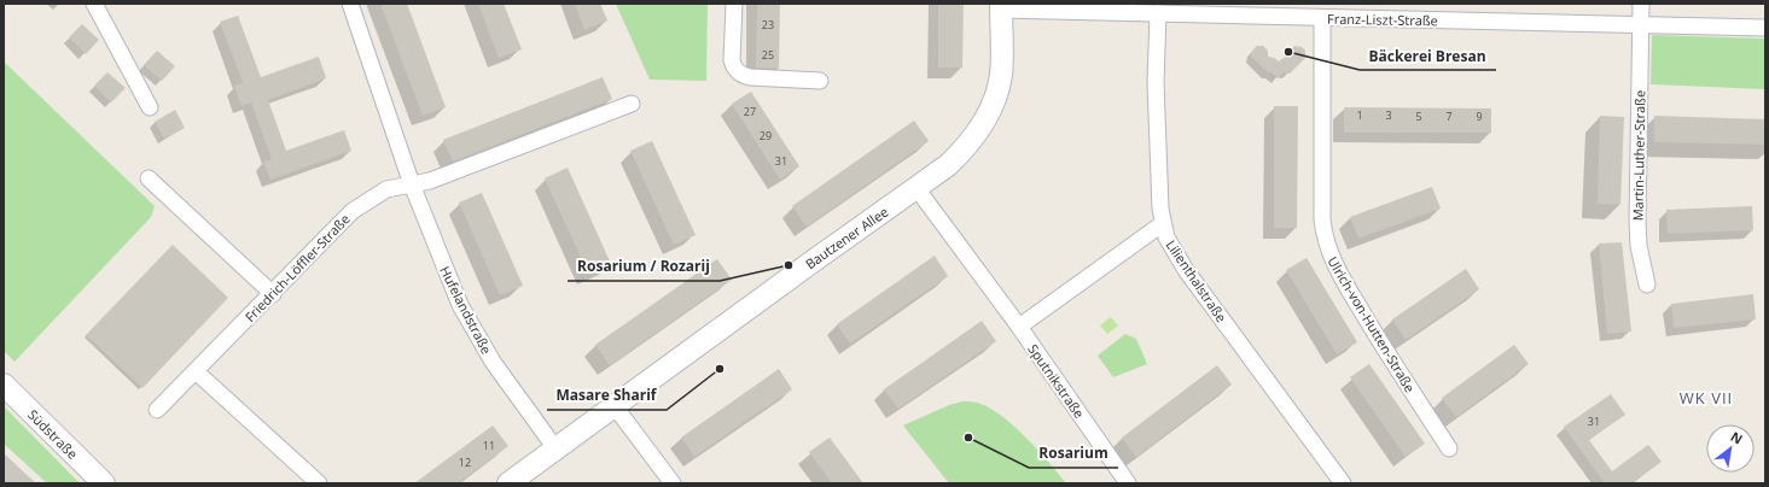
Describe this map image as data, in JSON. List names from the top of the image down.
{
  "streets": {
    "street": [
      "Franz-Liszt-Straße",
      "Martin-Luther-Straße",
      "Bautzener Allee",
      "Friedrich-Löffler-Straße",
      "Lilienthalstraße",
      "Hufelandstraße",
      "Ulrich-von-Hutten-Straße",
      "Sputnikstraße",
      "Südstraße"
    ]
  },
  "crossings": [
    ["Franz-Liszt-Straße", "Martin-Luther-Straße"],
    ["Franz-Liszt-Straße", "Bautzener Allee"],
    ["Franz-Liszt-Straße", "Lilienthalstraße"],
    ["Franz-Liszt-Straße", "Ulrich-von-Hutten-Straße"],
    ["Bautzener Allee", "Hufelandstraße"],
    ["Bautzener Allee", "Sputnikstraße"],
    ["Friedrich-Löffler-Straße", "Hufelandstraße"]
  ],
  "districts": ["WK VII"],
  "places": [
    "Bäckerei Bresan",
    "Rosarium / Rozarij",
    "Masare Sharif",
    "Rosarium"
  ],
  "house_numbers": [
    "23",
    "25",
    "27",
    "1",
    "3",
    "5",
    "7",
    "9",
    "29",
    "31",
    "31",
    "11",
    "12"
  ],
  "north": "top right"
}
